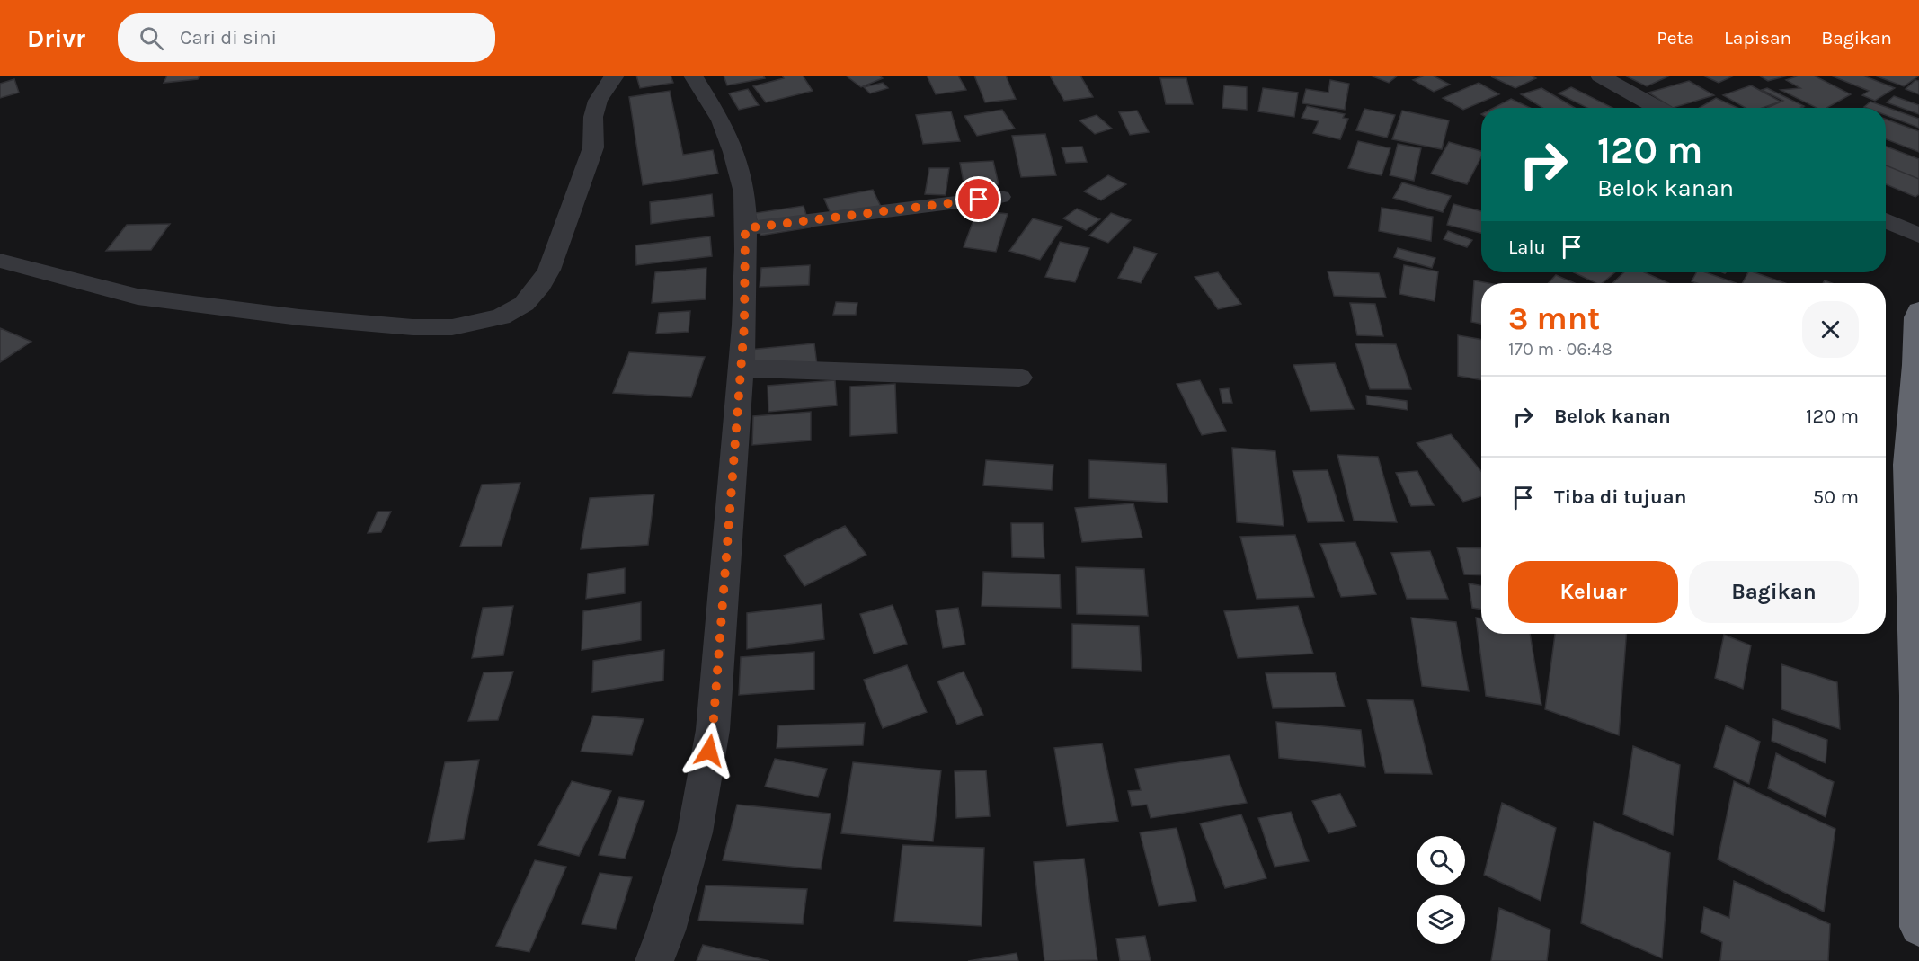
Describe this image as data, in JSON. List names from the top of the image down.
{
  "page": {
    "header": "Drivr",
    "search": "Cari di sini",
    "nav": ["Peta", "Lapisan", "Bagikan"],
    "turn": ["120 m", "Belok kanan"],
    "then": "Lalu",
    "heading": ["3 mnt", "170 m · 06:48"],
    "list": [
      {
        "name": "Belok kanan",
        "value": "120 m"
      },
      {
        "name": "Tiba di tujuan",
        "value": "50 m"
      }
    ],
    "buttons": ["Keluar", "Bagikan"]
  }
}
